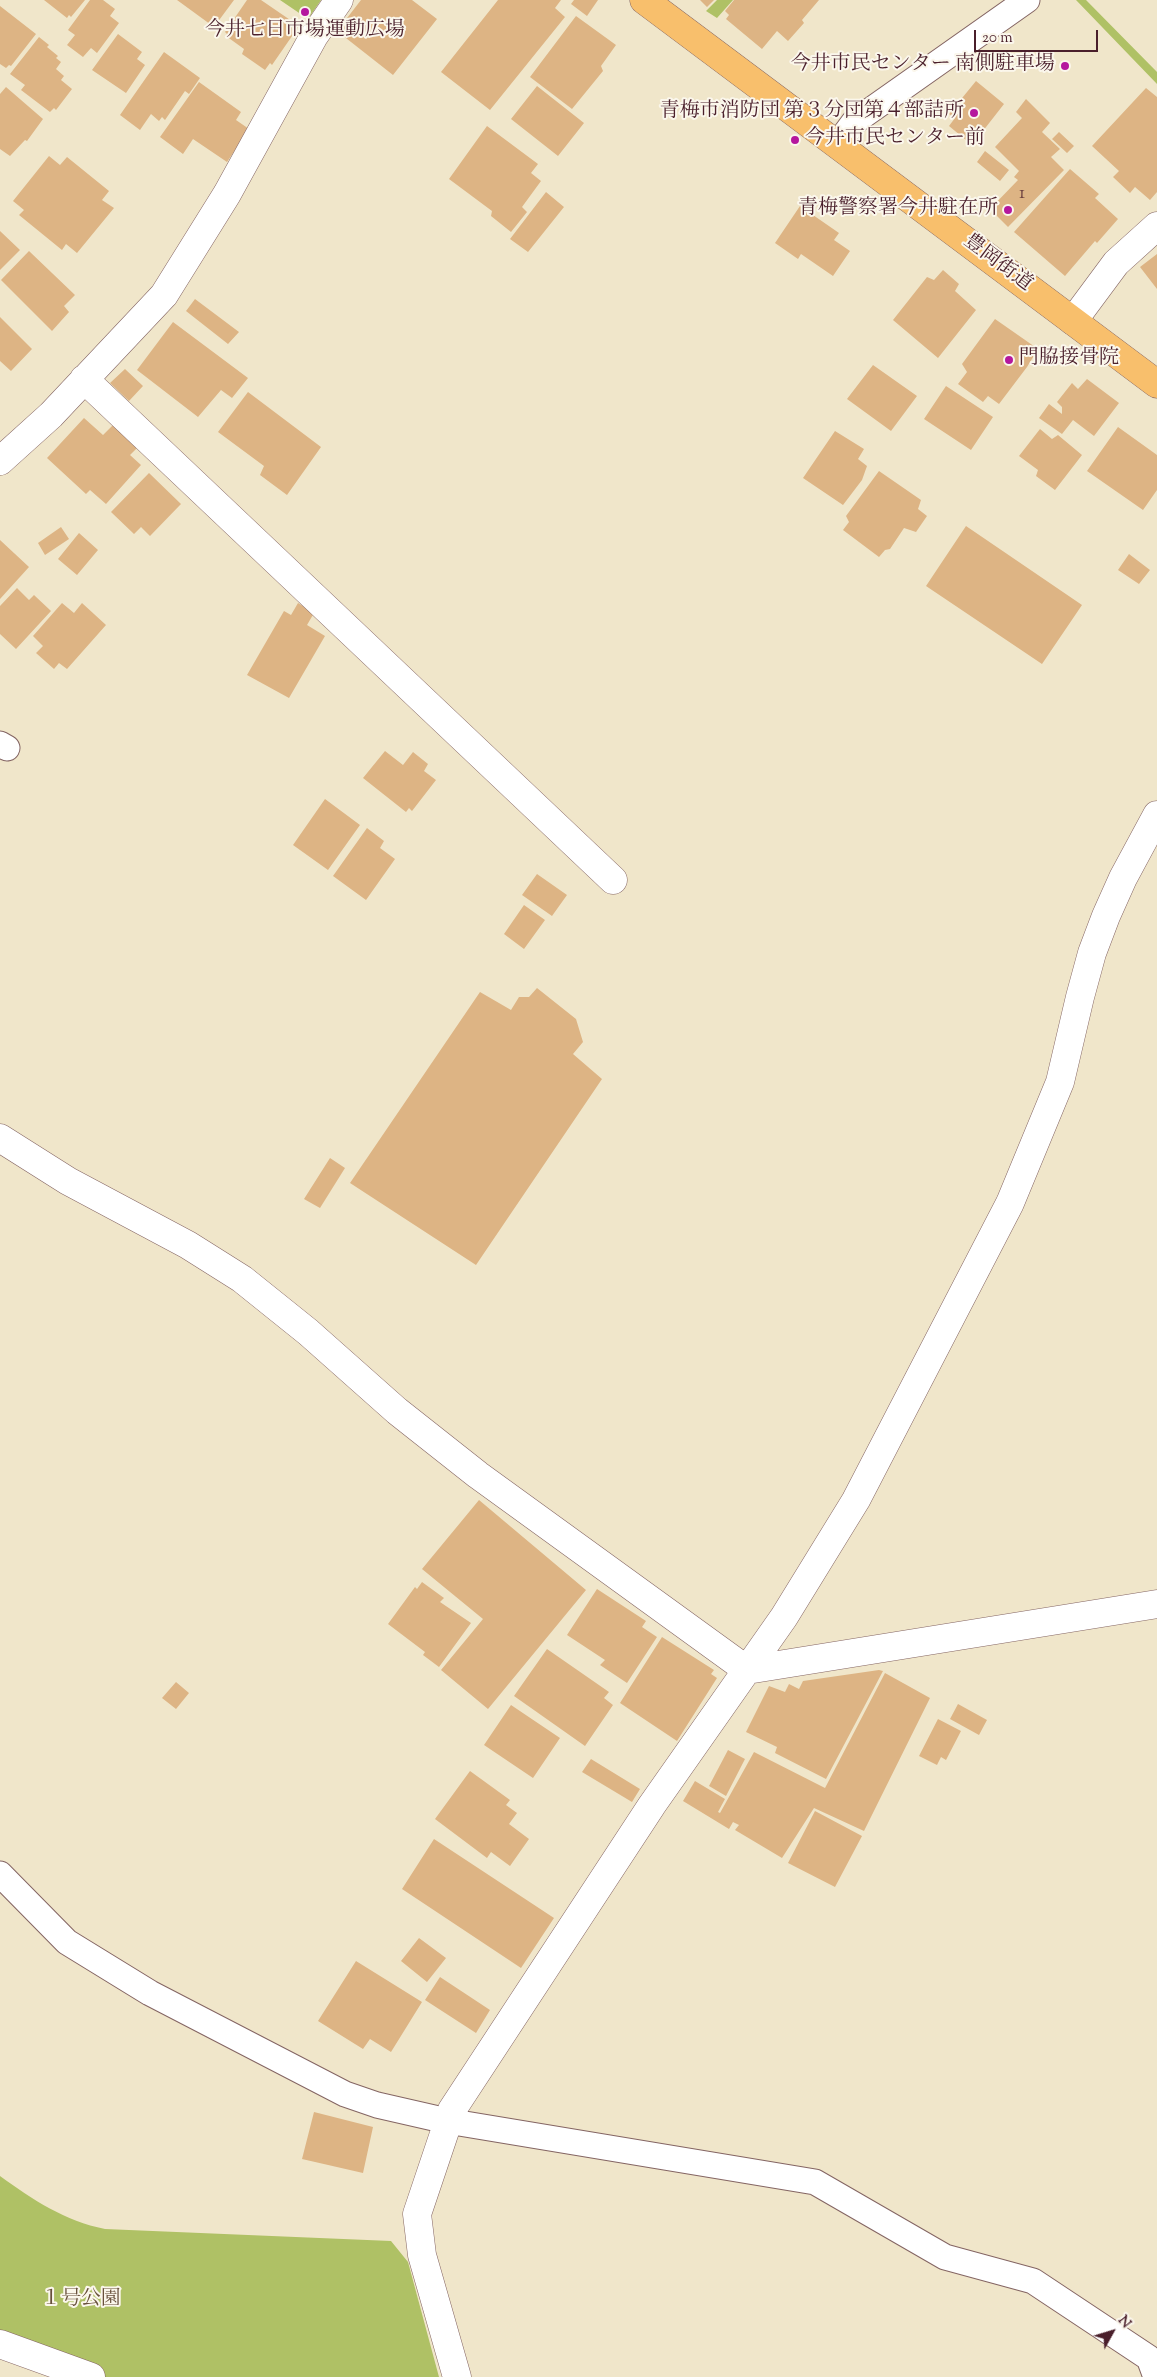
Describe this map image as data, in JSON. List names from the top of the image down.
{
  "streets": {
    "main road": ["豊岡街道"]
  },
  "parks": ["１号公園"],
  "places": [
    "今井七日市場運動広場",
    "今井市民センター 南側駐車場",
    "青梅市消防団 第３分団第４部詰所",
    "今井市民センター前",
    "青梅警察署今井駐在所",
    "門脇接骨院"
  ],
  "house_numbers": ["1"],
  "scale_bar": "20 m",
  "north": "top right"
}
